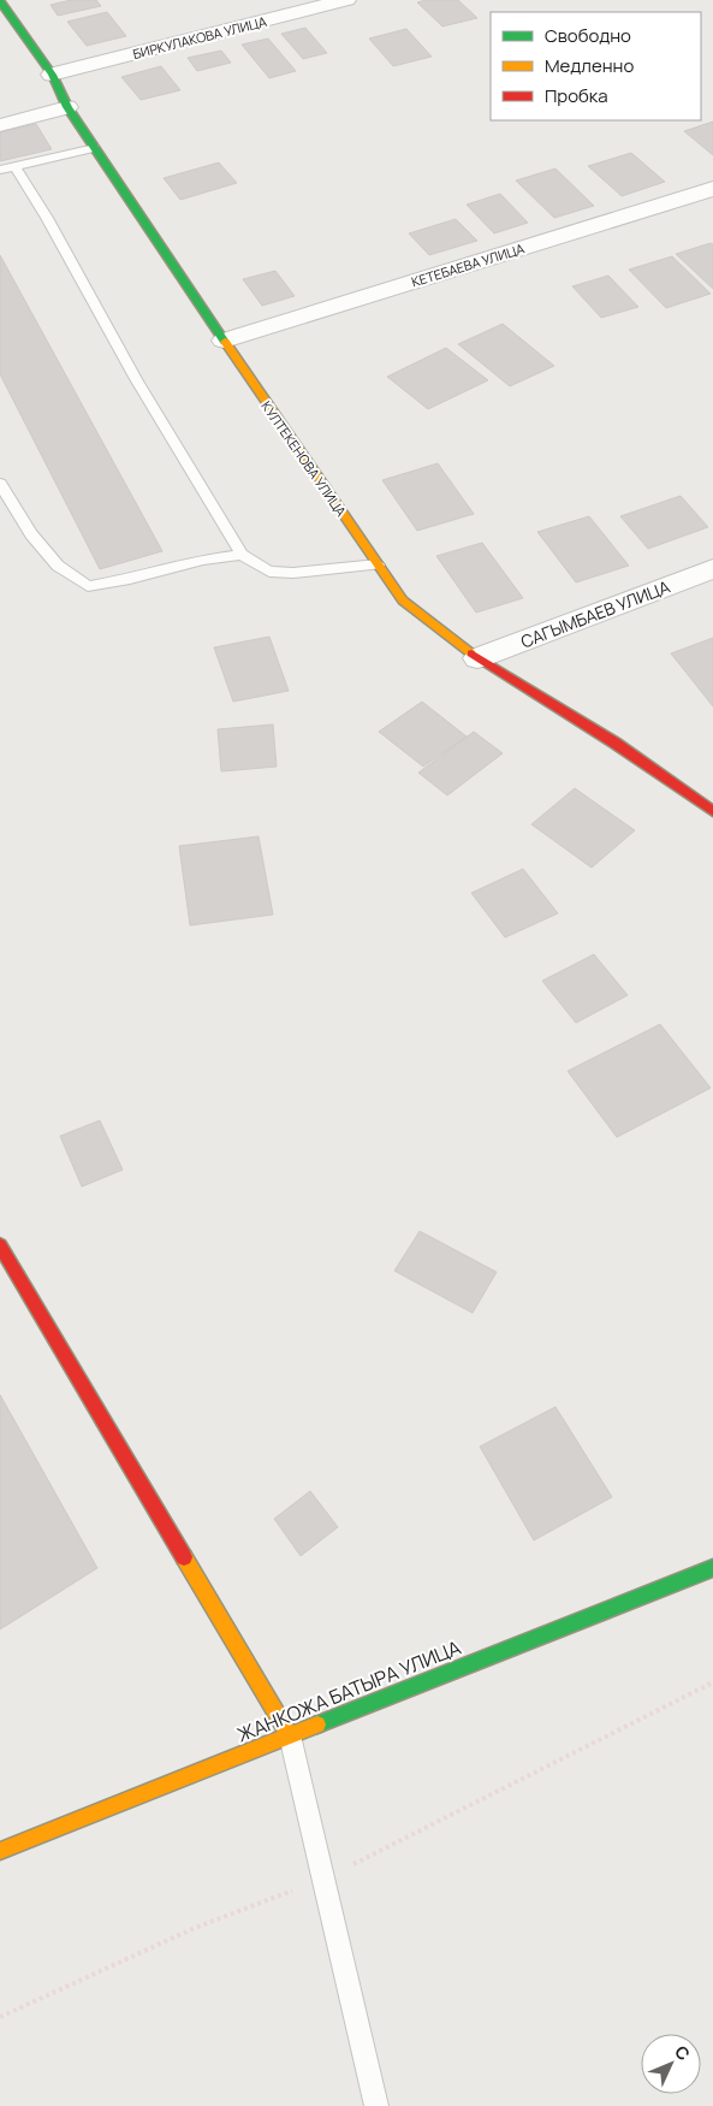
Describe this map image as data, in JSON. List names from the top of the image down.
{
  "streets": {
    "street": [
      "БИРКУЛАКОВА УЛИЦА",
      "КЕТЕБАЕВА УЛИЦА",
      "КУЛТЕКЕНОВА УЛИЦА",
      "САГЫМБАЕВ УЛИЦА",
      "ЖАНКОЖА БАТЫРА УЛИЦА"
    ]
  },
  "crossings": [
    ["БИРКУЛАКОВА УЛИЦА", "КУЛТЕКЕНОВА УЛИЦА"],
    ["КЕТЕБАЕВА УЛИЦА", "КУЛТЕКЕНОВА УЛИЦА"],
    ["КУЛТЕКЕНОВА УЛИЦА", "САГЫМБАЕВ УЛИЦА"]
  ],
  "legend": ["Свободно", "Медленно", "Пробка"],
  "north": "top right"
}
